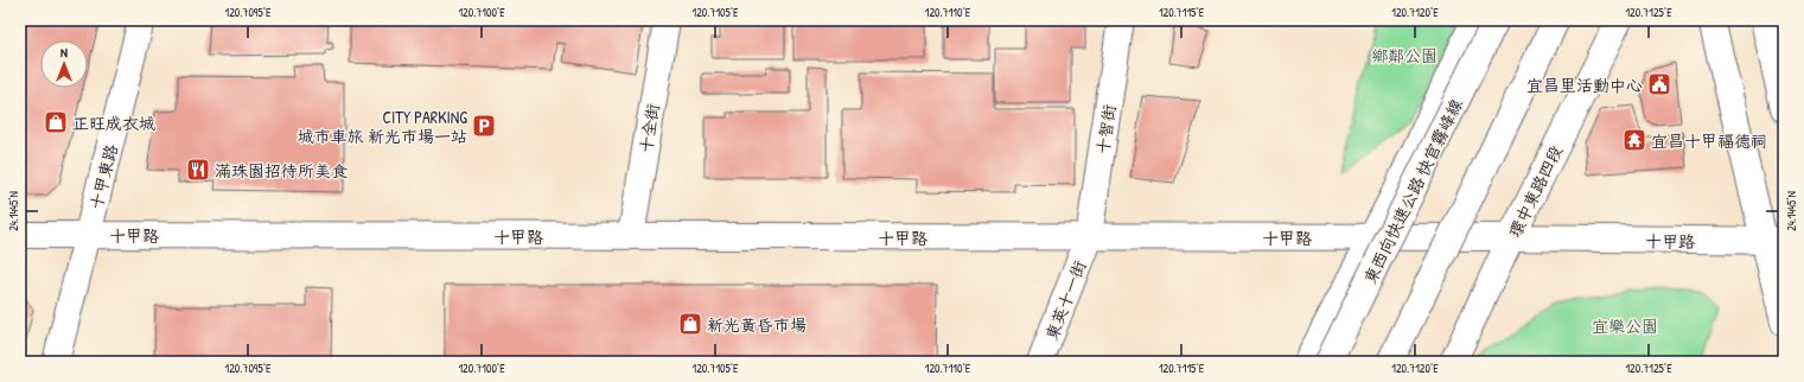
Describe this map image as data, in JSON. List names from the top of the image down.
{
  "streets": {
    "main road": [
      "十全街",
      "十智街",
      "十甲東路",
      "東西向快速公路 快官霧峰線",
      "環中東路四段",
      "十甲路",
      "東英十一街"
    ]
  },
  "crossings": [
    ["十全街", "十甲路"],
    ["十智街", "十甲路"],
    ["十智街", "東英十一街"],
    ["十甲東路", "十甲路"],
    ["環中東路四段", "十甲路"],
    ["十甲路", "東英十一街"]
  ],
  "parks": ["鄉鄰公園", "宜樂公園"],
  "places": {
    "public building": ["宜昌里活動中心"],
    "shop": ["正旺成衣城", "新光黃昏市場"],
    "parking": ["CITY PARKING 城市車旅 新光市場一站"],
    "temple": ["宜昌十甲福德祠"],
    "restaurant": ["滿珠園招待所美食"]
  },
  "north": "top",
  "coordinates": [
    "120.7095°E",
    "120.7100°E",
    "120.7105°E",
    "120.7110°E",
    "120.7115°E",
    "120.7120°E",
    "120.7125°E",
    "24.1445°N"
  ]
}
